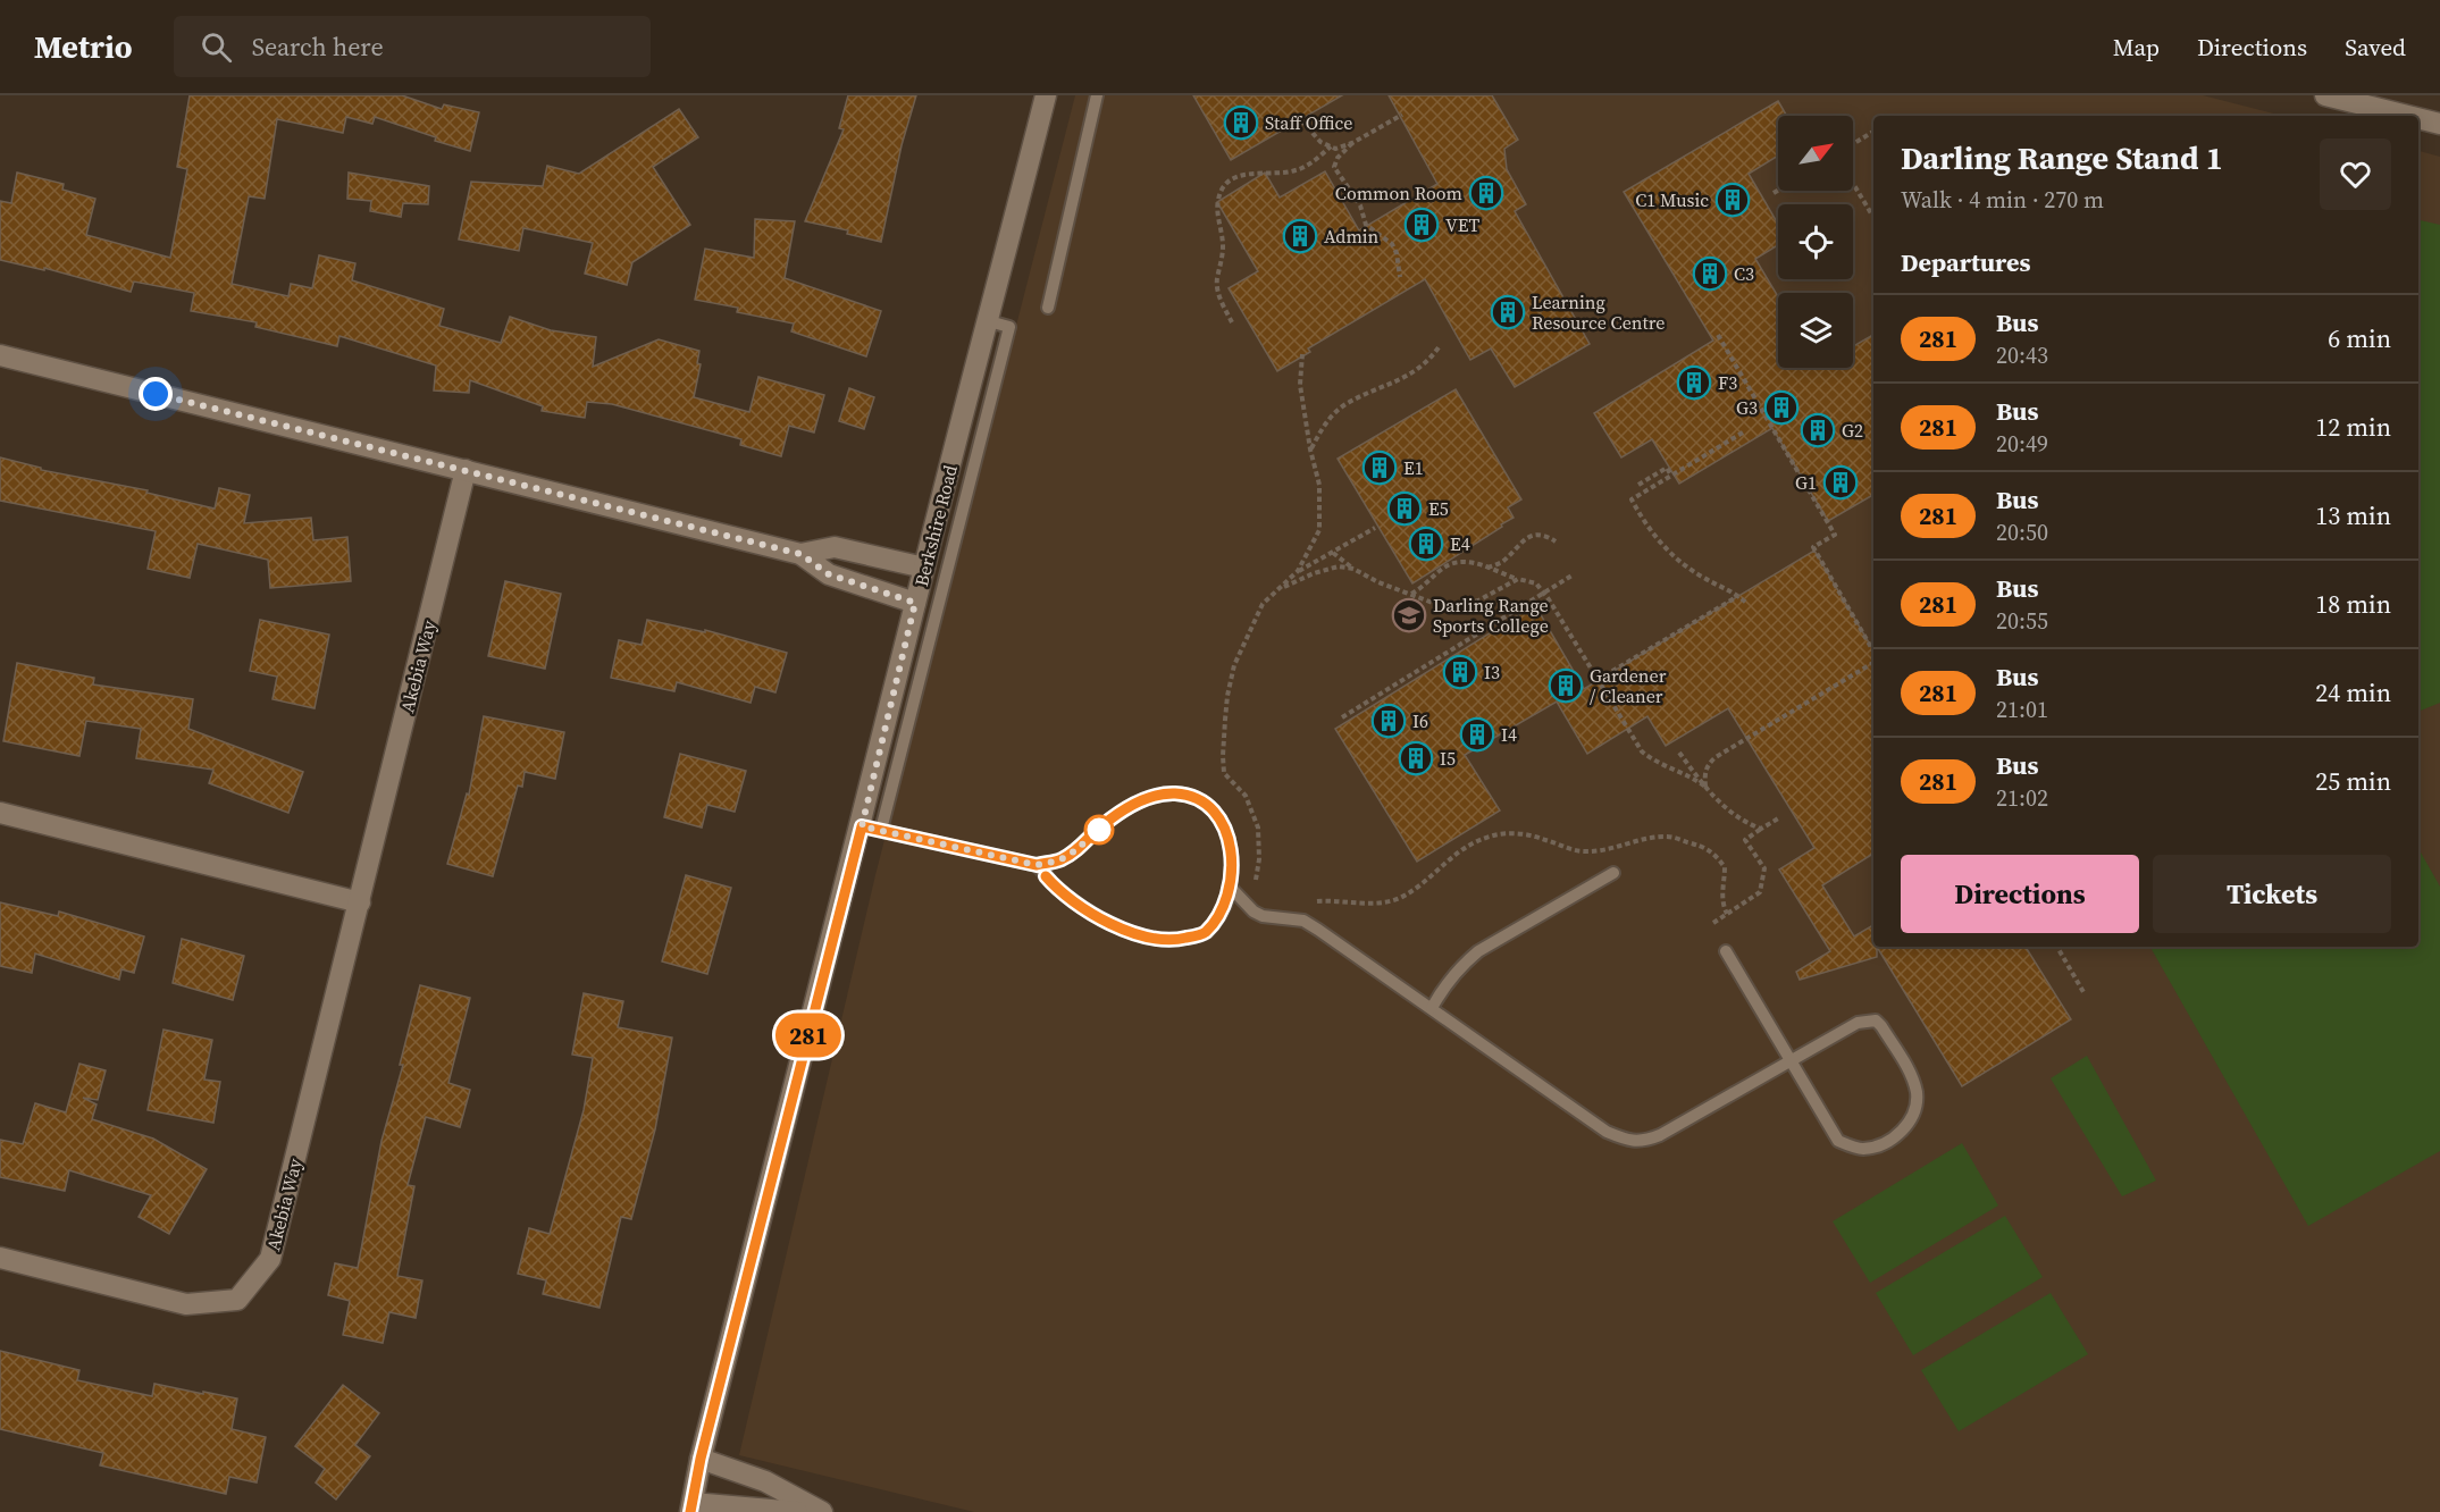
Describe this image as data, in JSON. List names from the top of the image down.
{
  "streets": {
    "street": ["Berkshire Road", "Akebia Way"]
  },
  "places": {
    "building": [
      "Staff Office",
      "Common Room",
      "C1 Music",
      "VET",
      "Admin",
      "C3",
      "Learning Resource Centre",
      "F3",
      "G3",
      "G2",
      "E1",
      "G1",
      "E5",
      "E4",
      "I3",
      "Gardener / Cleaner",
      "I6",
      "I4",
      "I5"
    ],
    "school or university": ["Darling Range Sports College"]
  },
  "lines": ["bus line 281"],
  "north": "top right",
  "page": {
    "header": "Metrio",
    "search": "Search here",
    "nav": ["Map", "Directions", "Saved"],
    "on_map": "281",
    "heading": [
      ["Darling Range Stand 1", "Walk · 4 min · 270 m"],
      "Departures"
    ],
    "list": [
      {
        "mark": "281",
        "name": "Bus",
        "note": "20:43",
        "value": "6 min"
      },
      {
        "mark": "281",
        "name": "Bus",
        "note": "20:49",
        "value": "12 min"
      },
      {
        "mark": "281",
        "name": "Bus",
        "note": "20:50",
        "value": "13 min"
      },
      {
        "mark": "281",
        "name": "Bus",
        "note": "20:55",
        "value": "18 min"
      },
      {
        "mark": "281",
        "name": "Bus",
        "note": "21:01",
        "value": "24 min"
      },
      {
        "mark": "281",
        "name": "Bus",
        "note": "21:02",
        "value": "25 min"
      }
    ],
    "buttons": ["Directions", "Tickets"]
  }
}
